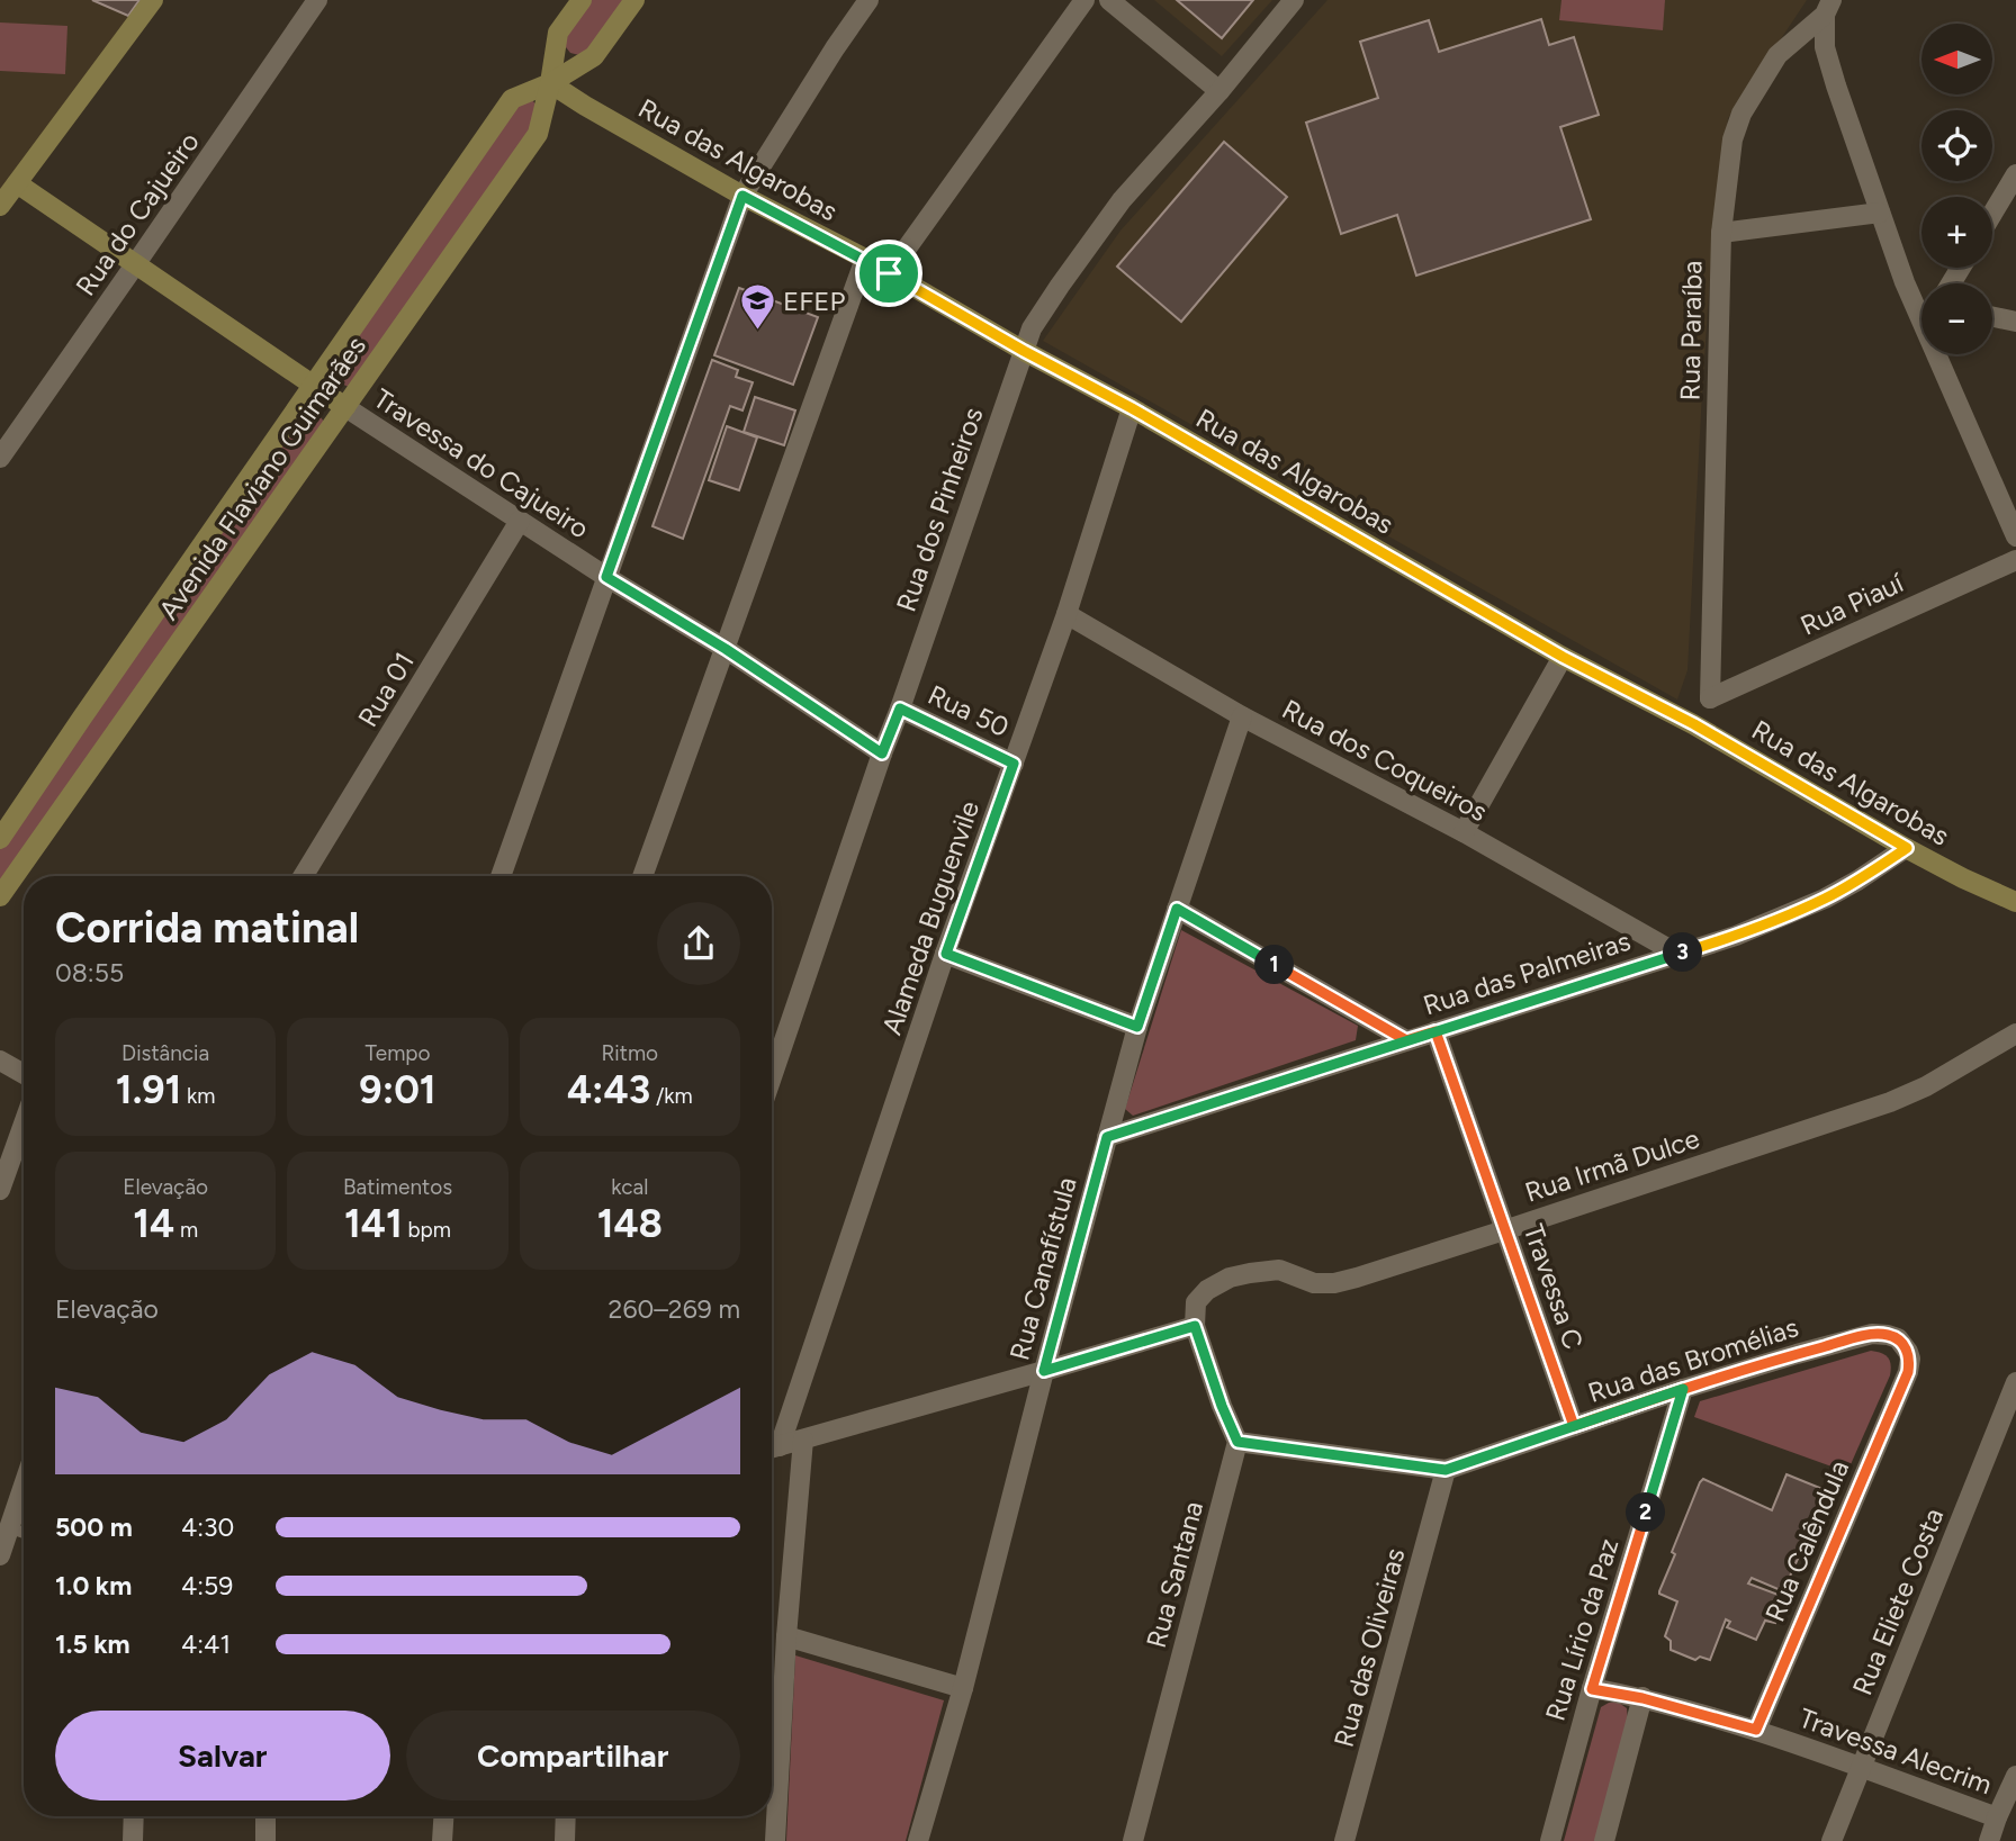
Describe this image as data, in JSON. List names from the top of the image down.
{
  "streets": {
    "street": [
      "Rua das Algarobas",
      "Rua do Cajueiro",
      "Rua Paraíba",
      "Travessa do Cajueiro",
      "Avenida Flaviano Guimarães",
      "Rua dos Pinheiros",
      "Rua Piauí",
      "Rua 01",
      "Rua 50",
      "Rua dos Coqueiros",
      "Alameda Buguenvile",
      "Rua das Palmeiras",
      "Rua Irmã Dulce",
      "Rua Canafístula",
      "Travessa C",
      "Rua das Bromélias",
      "Rua Calêndula",
      "Rua Santana",
      "Rua Eliete Costa",
      "Rua Lírio da Paz",
      "Rua das Oliveiras",
      "Travessa Alecrim"
    ]
  },
  "crossings": [
    ["Rua das Algarobas", "Avenida Flaviano Guimarães"],
    ["Rua das Algarobas", "Rua dos Pinheiros"],
    ["Rua das Algarobas", "Alameda Buguenvile"],
    ["Rua das Algarobas", "Rua das Palmeiras"],
    ["Rua do Cajueiro", "Travessa do Cajueiro"],
    ["Rua Paraíba", "Rua Piauí"],
    ["Travessa do Cajueiro", "Avenida Flaviano Guimarães"],
    ["Travessa do Cajueiro", "Rua dos Pinheiros"],
    ["Travessa do Cajueiro", "Rua 01"],
    ["Rua dos Pinheiros", "Rua 50"],
    ["Rua 50", "Alameda Buguenvile"],
    ["Rua dos Coqueiros", "Alameda Buguenvile"],
    ["Rua dos Coqueiros", "Rua das Palmeiras"],
    ["Rua dos Coqueiros", "Rua Canafístula"],
    ["Rua das Palmeiras", "Rua Canafístula"],
    ["Rua das Palmeiras", "Travessa C"],
    ["Rua Irmã Dulce", "Travessa C"],
    ["Travessa C", "Rua das Bromélias"],
    ["Rua das Bromélias", "Rua Calêndula"],
    ["Rua das Bromélias", "Rua Santana"],
    ["Rua das Bromélias", "Rua Lírio da Paz"],
    ["Rua das Bromélias", "Rua das Oliveiras"],
    ["Rua Calêndula", "Travessa Alecrim"],
    ["Rua Eliete Costa", "Travessa Alecrim"],
    ["Rua Lírio da Paz", "Travessa Alecrim"]
  ],
  "places": {
    "school or university": ["EFEP"]
  },
  "north": "left",
  "page": {
    "map_buttons": ["+", "−"],
    "heading": ["Corrida matinal", "08:55"],
    "pins": ["3", "1", "2"],
    "stats": [
      ["Distância", "1.91 km"],
      ["Tempo", "9:01"],
      ["Ritmo", "4:43 /km"],
      ["Elevação", "14 m"],
      ["Batimentos", "141 bpm"],
      ["kcal", "148"]
    ],
    "chart": ["Elevação", "260–269 m"],
    "list": [
      {
        "name": "500 m",
        "note": "4:30"
      },
      {
        "name": "1.0 km",
        "note": "4:59"
      },
      {
        "name": "1.5 km",
        "note": "4:41"
      }
    ],
    "buttons": ["Salvar", "Compartilhar"]
  }
}
